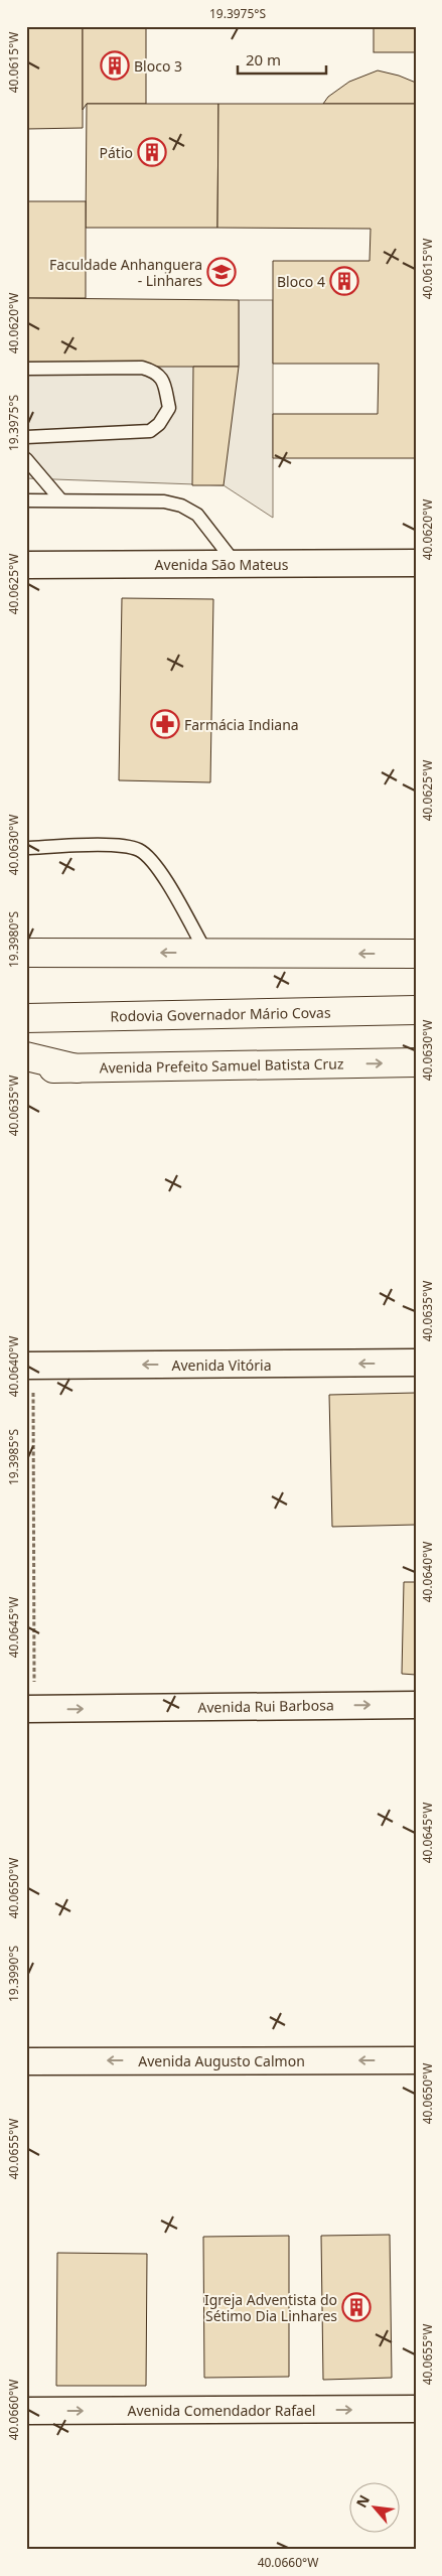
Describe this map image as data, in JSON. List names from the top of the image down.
{
  "streets": {
    "main road": ["Rodovia Governador Mário Covas", "Avenida Prefeito Samuel Batista Cruz"],
    "street": [
      "Avenida São Mateus",
      "Avenida Vitória",
      "Avenida Rui Barbosa",
      "Avenida Augusto Calmon",
      "Avenida Comendador Rafael"
    ]
  },
  "one_way": [
    "Avenida Vitória",
    "Avenida Rui Barbosa",
    "Avenida Augusto Calmon",
    "Avenida Comendador Rafael"
  ],
  "places": {
    "building": [
      "Bloco 3",
      "Pátio",
      "Bloco 4",
      "Igreja Adventista do Sétimo Dia Linhares"
    ],
    "school or university": ["Faculdade Anhanguera - Linhares"],
    "pharmacy": ["Farmácia Indiana"]
  },
  "scale_bar": "20 m",
  "north": "top left",
  "coordinates": [
    "19.3975°S",
    "40.0615°W",
    "40.0620°W",
    "40.0625°W",
    "40.0630°W",
    "19.3980°S",
    "40.0635°W",
    "40.0640°W",
    "19.3985°S",
    "40.0645°W",
    "40.0650°W",
    "19.3990°S",
    "40.0655°W",
    "40.0660°W"
  ]
}
